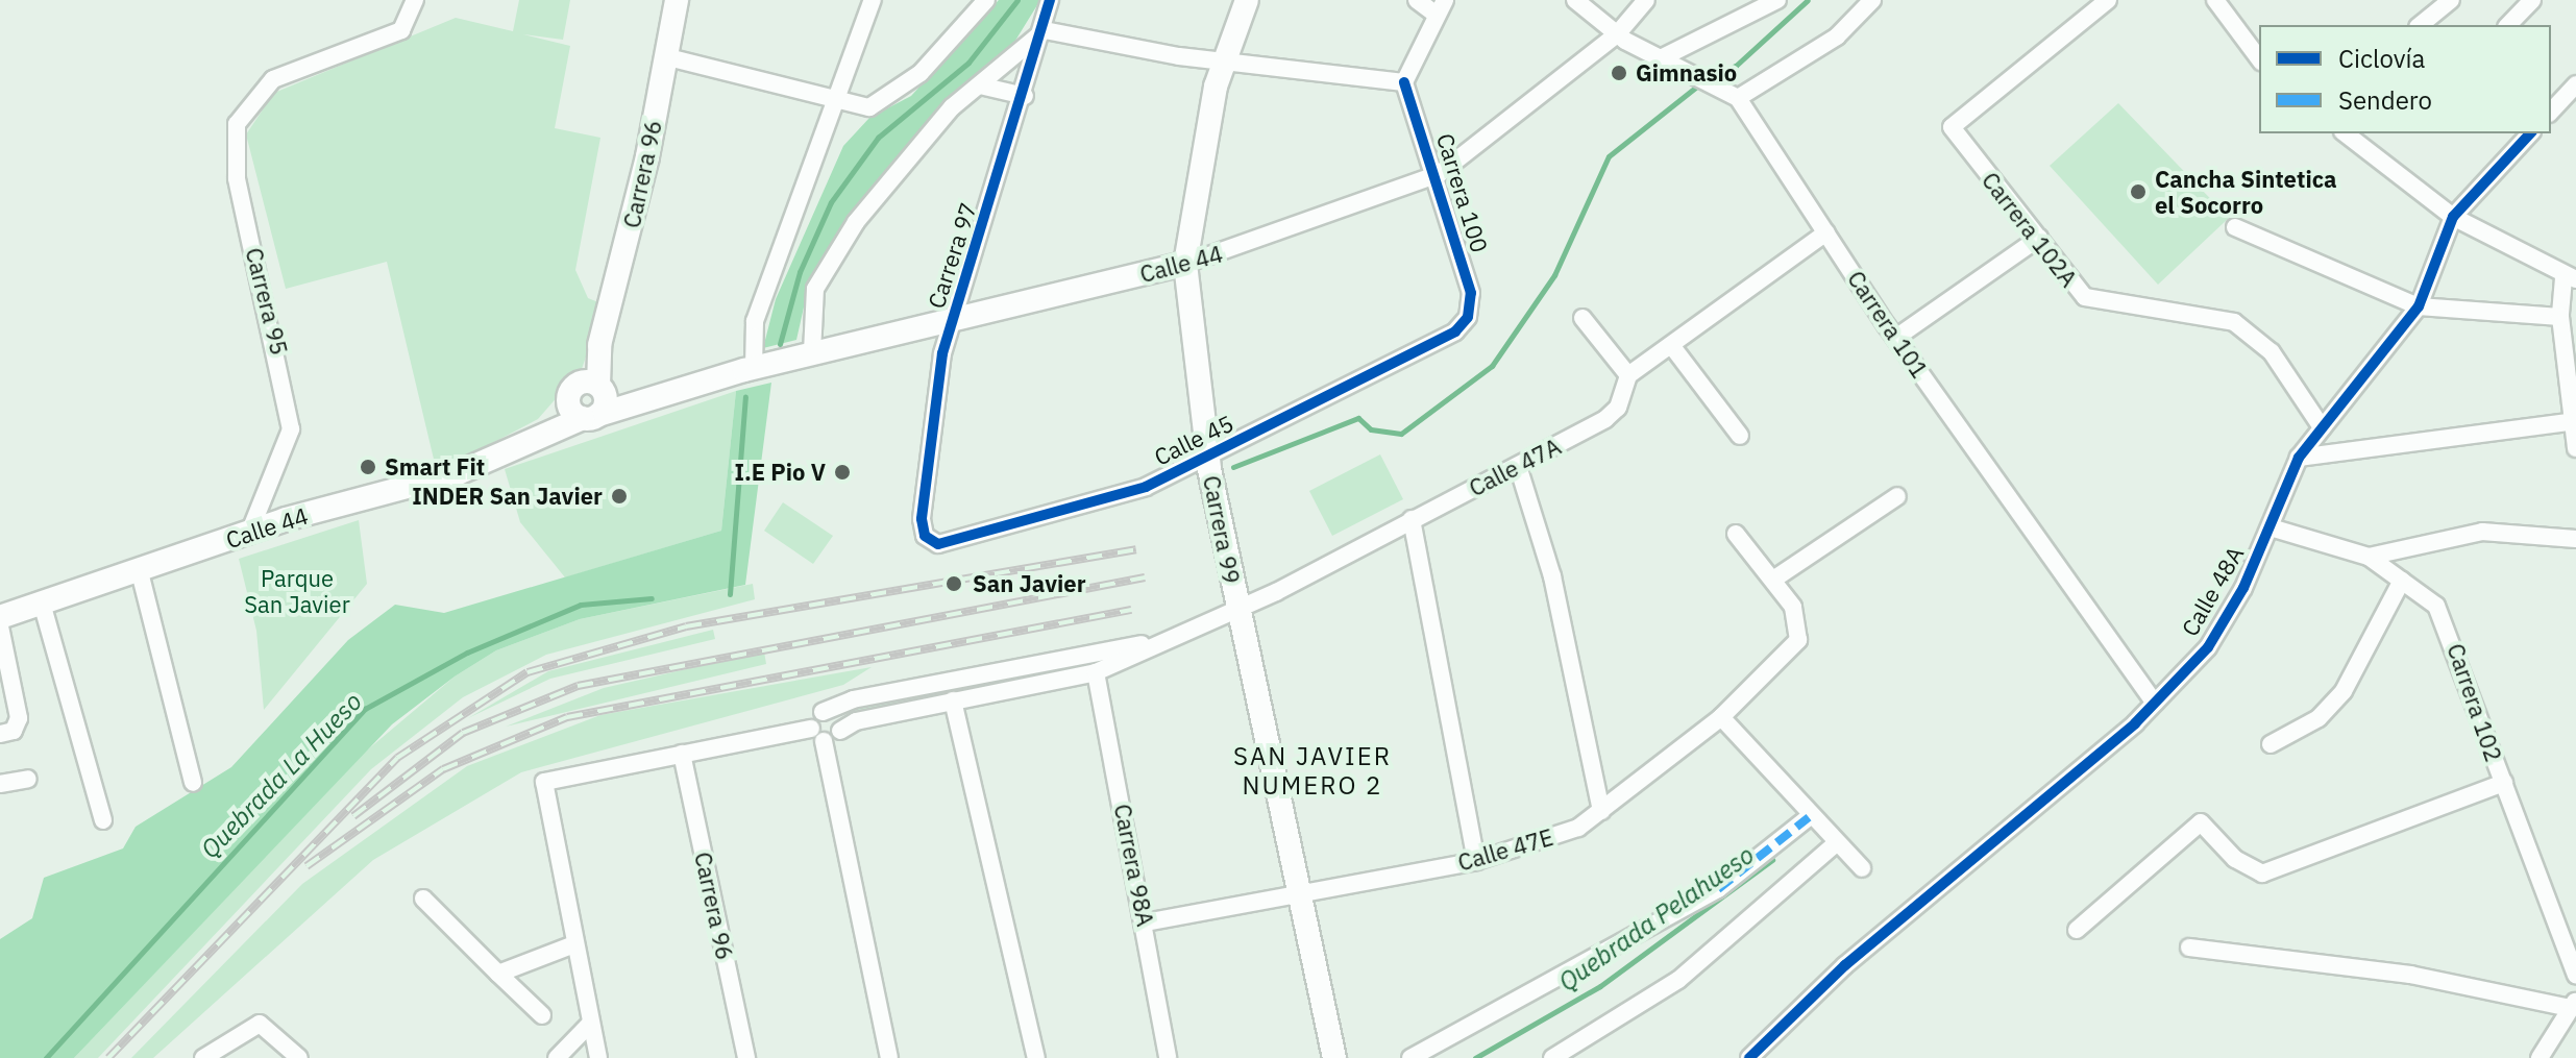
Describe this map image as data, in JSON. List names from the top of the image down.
{
  "streets": {
    "street": [
      "Carrera 96",
      "Carrera 100",
      "Carrera 102A",
      "Carrera 97",
      "Calle 44",
      "Carrera 95",
      "Carrera 101",
      "Calle 45",
      "Calle 47A",
      "Carrera 99",
      "Calle 48A",
      "Carrera 102",
      "Calle 47E",
      "Carrera 98A"
    ]
  },
  "crossings": [
    ["Carrera 96", "Calle 44"],
    ["Carrera 100", "Calle 44"],
    ["Carrera 100", "Calle 45"],
    ["Carrera 102A", "Calle 48A"],
    ["Carrera 97", "Calle 44"],
    ["Carrera 97", "Calle 45"],
    ["Calle 44", "Carrera 95"],
    ["Calle 44", "Carrera 101"],
    ["Calle 44", "Carrera 99"],
    ["Carrera 101", "Calle 48A"],
    ["Calle 45", "Carrera 99"],
    ["Calle 47A", "Carrera 99"],
    ["Calle 47A", "Carrera 98A"],
    ["Carrera 99", "Calle 47E"],
    ["Calle 48A", "Carrera 102"],
    ["Calle 47E", "Carrera 98A"]
  ],
  "districts": ["SAN JAVIER NUMERO 2"],
  "water": ["Quebrada La Hueso", "Quebrada Pelahueso"],
  "parks": ["Parque San Javier"],
  "places": [
    "Gimnasio",
    "Cancha Sintetica el Socorro",
    "Smart Fit",
    "I.E Pio V",
    "INDER San Javier",
    "San Javier"
  ],
  "legend": ["Ciclovía", "Sendero"]
}
